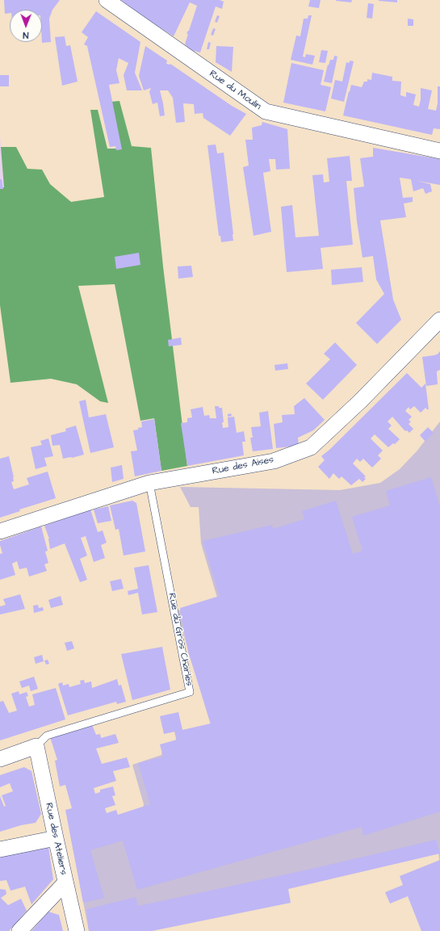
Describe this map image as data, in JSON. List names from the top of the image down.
{
  "streets": {
    "street": [
      "Rue du Moulin",
      "Rue des Aises",
      "Rue du Gros Charles",
      "Rue des Ateliers"
    ]
  },
  "crossings": [
    ["Rue des Aises", "Rue du Gros Charles"],
    ["Rue du Gros Charles", "Rue des Ateliers"]
  ],
  "north": "bottom"
}
